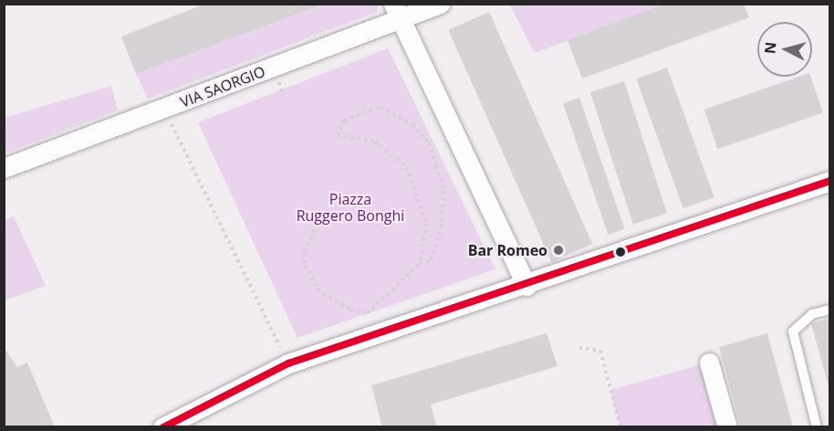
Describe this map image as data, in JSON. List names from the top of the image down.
{
  "streets": {
    "street": ["VIA SAORGIO"]
  },
  "parks": ["Piazza Ruggero Bonghi"],
  "places": ["Bar Romeo"],
  "north": "left"
}
